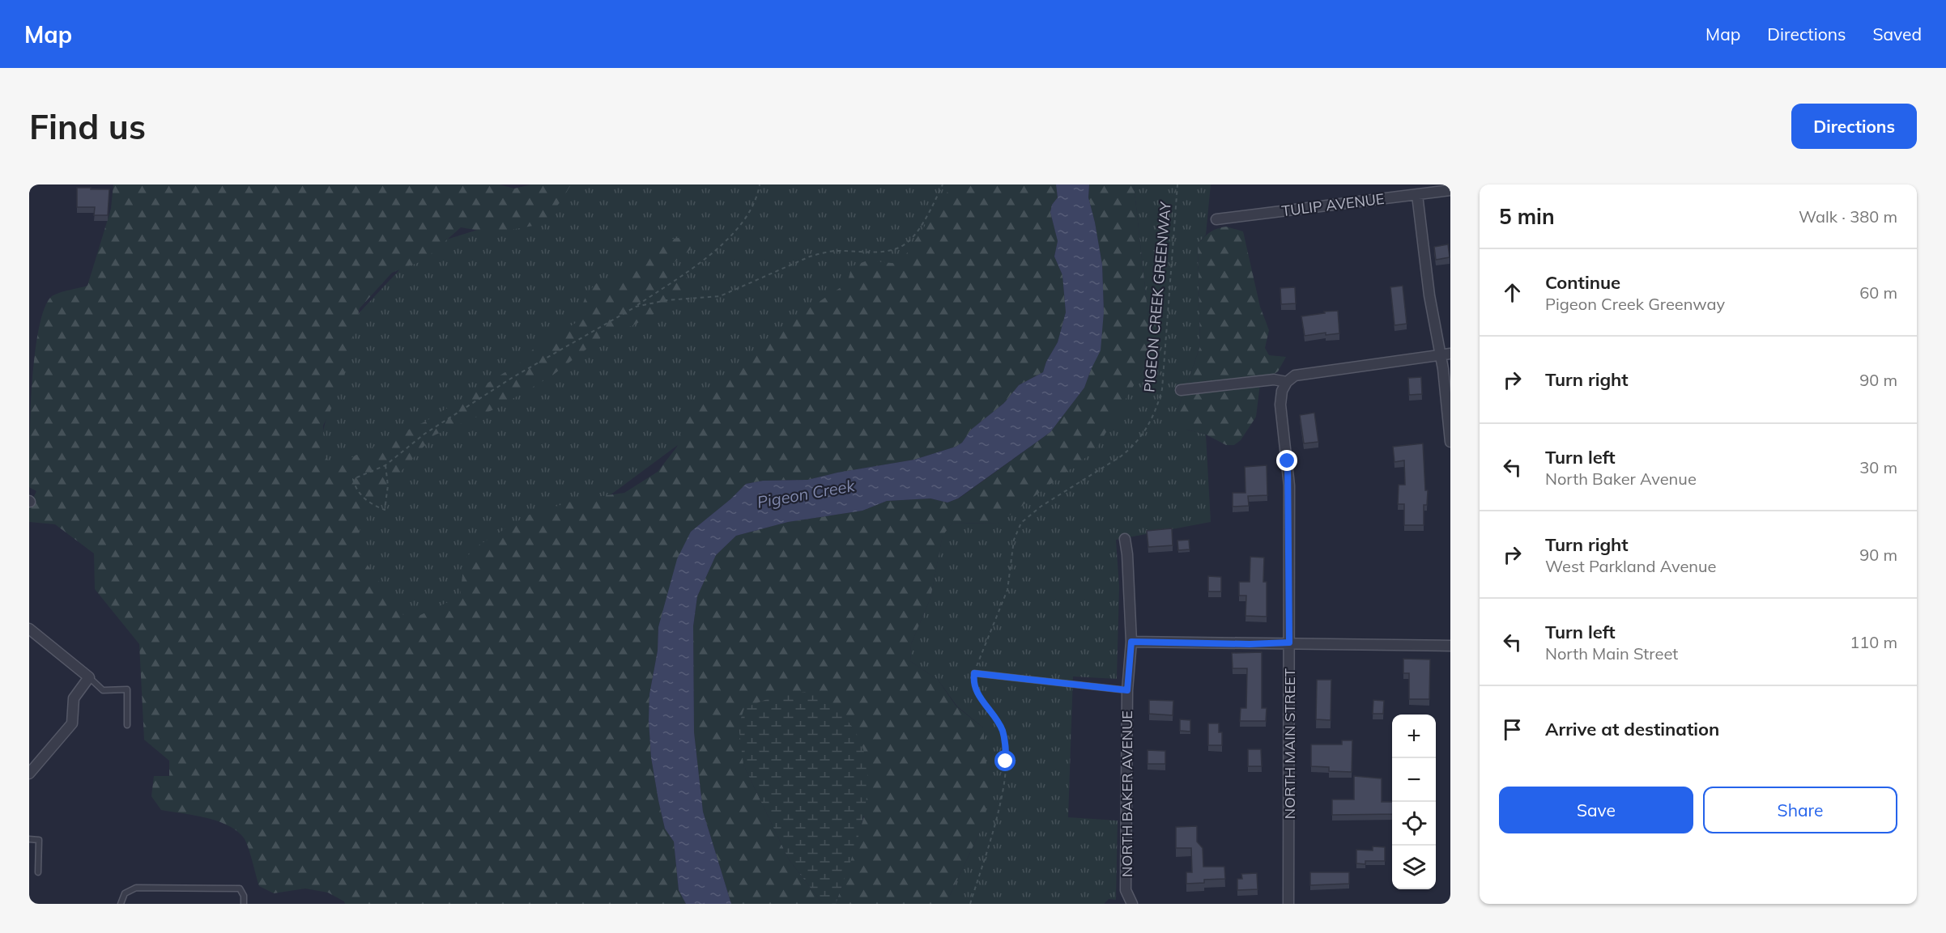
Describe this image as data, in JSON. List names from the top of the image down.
{
  "streets": {
    "street": ["TULIP AVENUE", "NORTH MAIN STREET", "NORTH BAKER AVENUE"],
    "path": ["PIGEON CREEK GREENWAY"]
  },
  "water": ["Pigeon Creek"],
  "page": {
    "header": "Map",
    "nav": ["Map", "Directions", "Saved"],
    "buttons": [
      "Directions",
      ["Save", "Share"]
    ],
    "title": "Find us",
    "heading": ["5 min", "Walk · 380 m"],
    "list": [
      ["Continue", "Pigeon Creek Greenway", "60 m"],
      ["Turn right", "90 m"],
      ["Turn left", "North Baker Avenue", "30 m"],
      ["Turn right", "West Parkland Avenue", "90 m"],
      ["Turn left", "North Main Street", "110 m"],
      "Arrive at destination"
    ],
    "map_buttons": ["+", "−"]
  }
}
